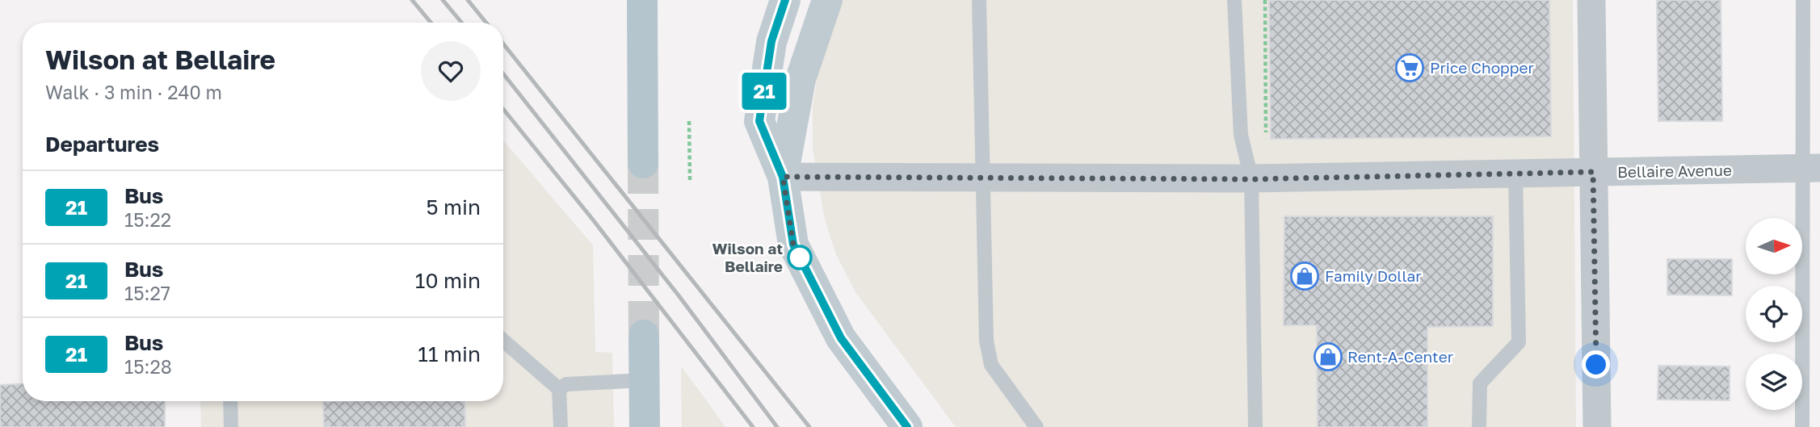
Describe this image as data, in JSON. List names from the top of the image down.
{
  "streets": {
    "street": ["Bellaire Avenue"]
  },
  "places": {
    "supermarket": ["Price Chopper"],
    "other": ["Wilson at Bellaire"],
    "shop": ["Family Dollar", "Rent-A-Center"]
  },
  "lines": ["bus line 21"],
  "north": "right",
  "page": {
    "on_map": "21",
    "heading": [
      ["Wilson at Bellaire", "Walk · 3 min · 240 m"],
      "Departures"
    ],
    "list": [
      {
        "mark": "21",
        "name": "Bus",
        "note": "15:22",
        "value": "5 min"
      },
      {
        "mark": "21",
        "name": "Bus",
        "note": "15:27",
        "value": "10 min"
      },
      {
        "mark": "21",
        "name": "Bus",
        "note": "15:28",
        "value": "11 min"
      }
    ]
  }
}
